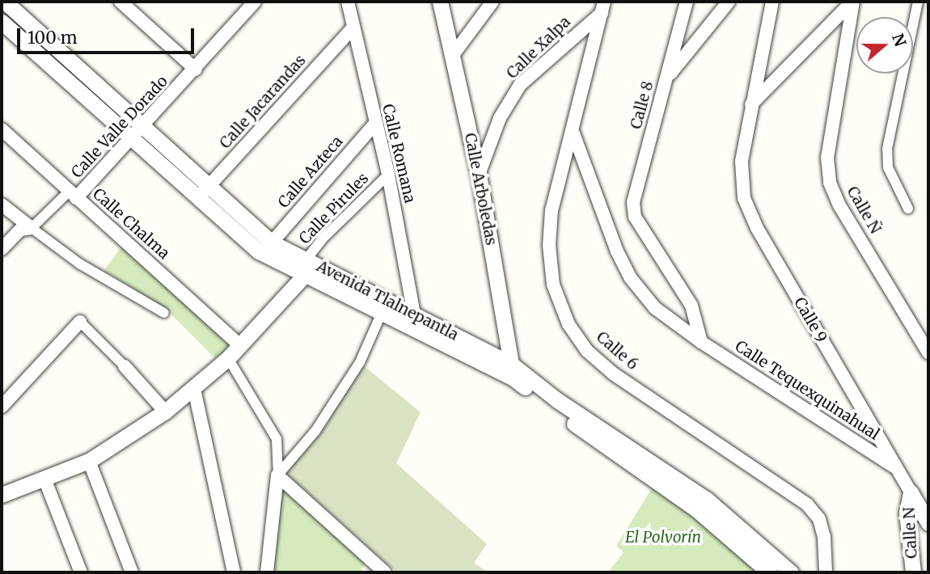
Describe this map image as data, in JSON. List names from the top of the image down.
{
  "streets": {
    "street": [
      "Calle Xalpa",
      "Calle Jacarandas",
      "Calle 8",
      "Calle Valle Dorado",
      "Calle Romana",
      "Calle Azteca",
      "Calle Arboledas",
      "Calle Pirules",
      "Calle Ñ",
      "Calle Chalma",
      "Avenida Tlalnepantla",
      "Calle 9",
      "Calle 6",
      "Calle Tequexquinahual",
      "Calle N"
    ]
  },
  "crossings": [
    ["Calle Xalpa", "Calle Arboledas"],
    ["Calle Xalpa", "Calle 6"],
    ["Calle Jacarandas", "Calle Romana"],
    ["Calle Jacarandas", "Avenida Tlalnepantla"],
    ["Calle 8", "Calle Tequexquinahual"],
    ["Calle Valle Dorado", "Calle Chalma"],
    ["Calle Valle Dorado", "Avenida Tlalnepantla"],
    ["Calle Romana", "Calle Azteca"],
    ["Calle Romana", "Calle Pirules"],
    ["Calle Romana", "Avenida Tlalnepantla"],
    ["Calle Azteca", "Avenida Tlalnepantla"],
    ["Calle Arboledas", "Avenida Tlalnepantla"],
    ["Calle Pirules", "Avenida Tlalnepantla"],
    ["Calle 9", "Calle Tequexquinahual"],
    ["Calle 9", "Calle N"],
    ["Calle 6", "Calle Tequexquinahual"]
  ],
  "parks": ["El Polvorín"],
  "scale_bar": "100 m",
  "north": "right"
}
